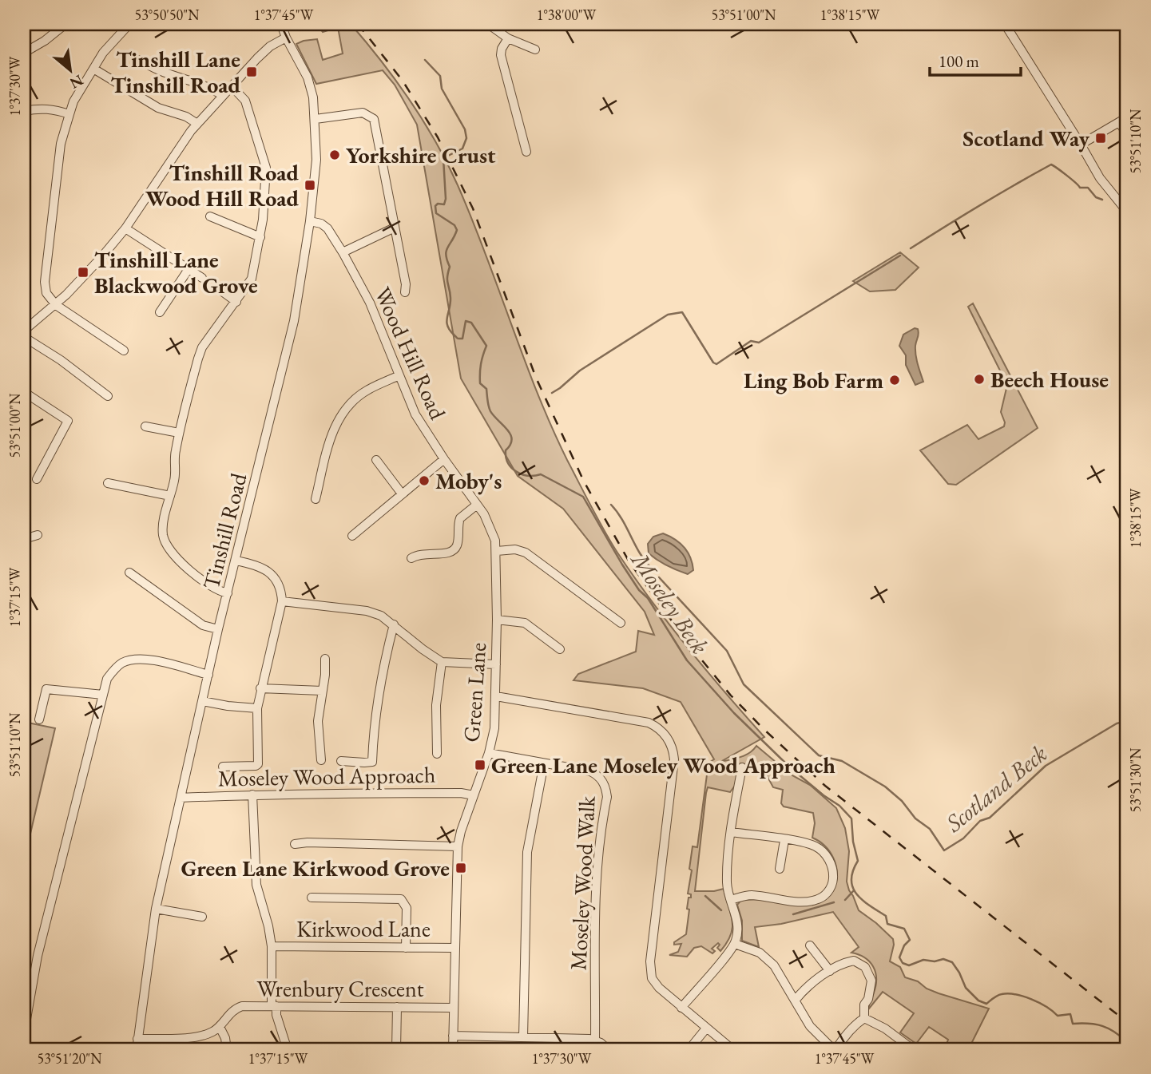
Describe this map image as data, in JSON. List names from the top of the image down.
{
  "streets": {
    "street": [
      "Wood Hill Road",
      "Tinshill Road",
      "Green Lane",
      "Moseley Wood Approach",
      "Moseley Wood Walk",
      "Kirkwood Lane",
      "Wrenbury Crescent"
    ]
  },
  "crossings": [
    ["Wood Hill Road", "Tinshill Road"],
    ["Wood Hill Road", "Green Lane"],
    ["Tinshill Road", "Moseley Wood Approach"],
    ["Tinshill Road", "Wrenbury Crescent"],
    ["Green Lane", "Moseley Wood Approach"],
    ["Green Lane", "Moseley Wood Walk"],
    ["Green Lane", "Kirkwood Lane"],
    ["Green Lane", "Wrenbury Crescent"]
  ],
  "water": ["Moseley Beck", "Scotland Beck"],
  "places": {
    "transit": [
      "Tinshill Lane Tinshill Road",
      "Scotland Way",
      "Tinshill Road Wood Hill Road",
      "Tinshill Lane Blackwood Grove",
      "Green Lane Moseley Wood Approach",
      "Green Lane Kirkwood Grove"
    ],
    "other": [
      "Yorkshire Crust",
      "Beech House",
      "Ling Bob Farm",
      "Moby's"
    ]
  },
  "scale_bar": "100 m",
  "north": "bottom right",
  "coordinates": [
    "53°50'50\"N",
    "1°37'45\"W",
    "1°38'00\"W",
    "53°51'00\"N",
    "1°38'15\"W",
    "1°37'30\"W",
    "53°51'10\"N",
    "1°37'15\"W",
    "53°51'30\"N",
    "53°51'20\"N"
  ]
}
